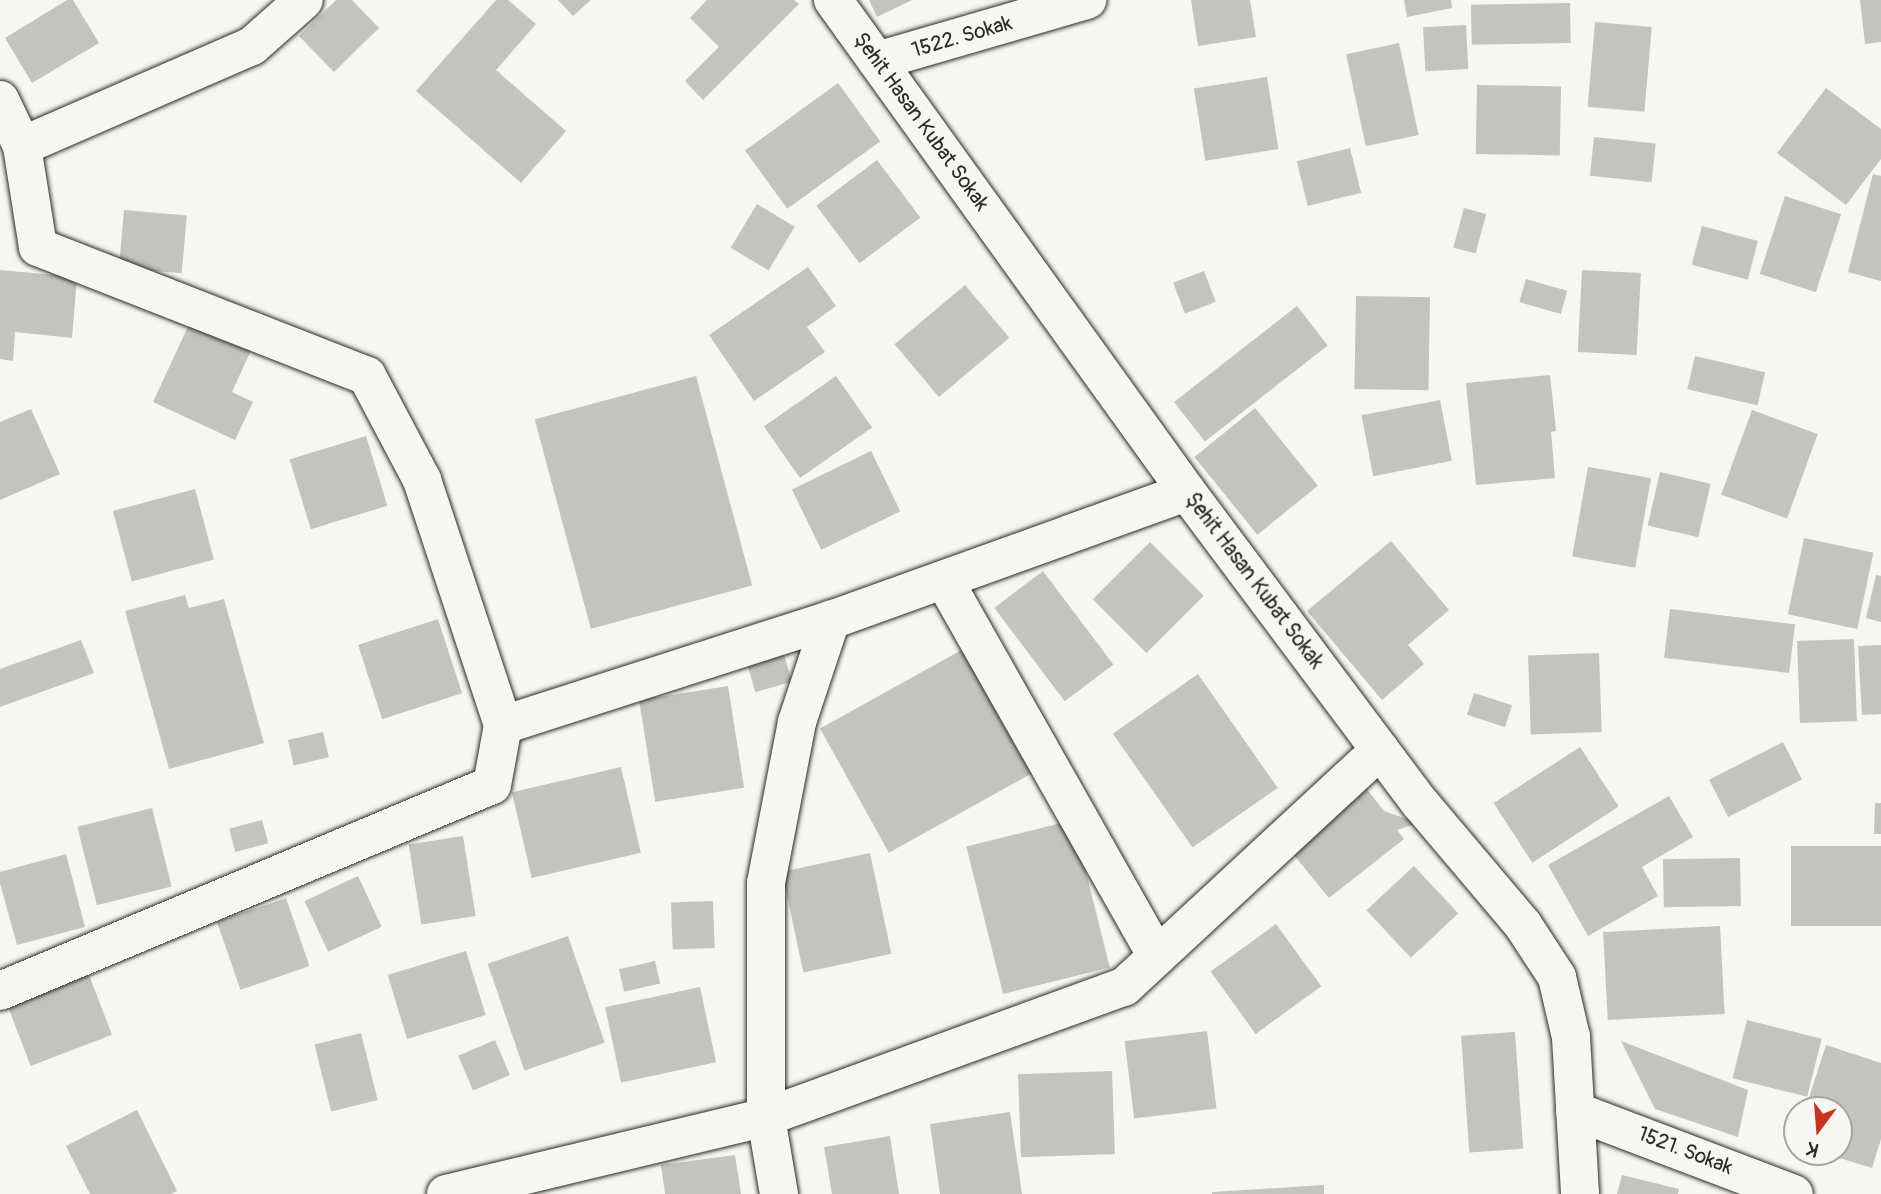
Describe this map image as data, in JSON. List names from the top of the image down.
{
  "streets": {
    "street": ["1522. Sokak", "Şehit Hasan Kubat Sokak", "1521. Sokak"]
  },
  "crossings": [
    ["1522. Sokak", "Şehit Hasan Kubat Sokak"],
    ["Şehit Hasan Kubat Sokak", "1521. Sokak"]
  ],
  "north": "bottom"
}
